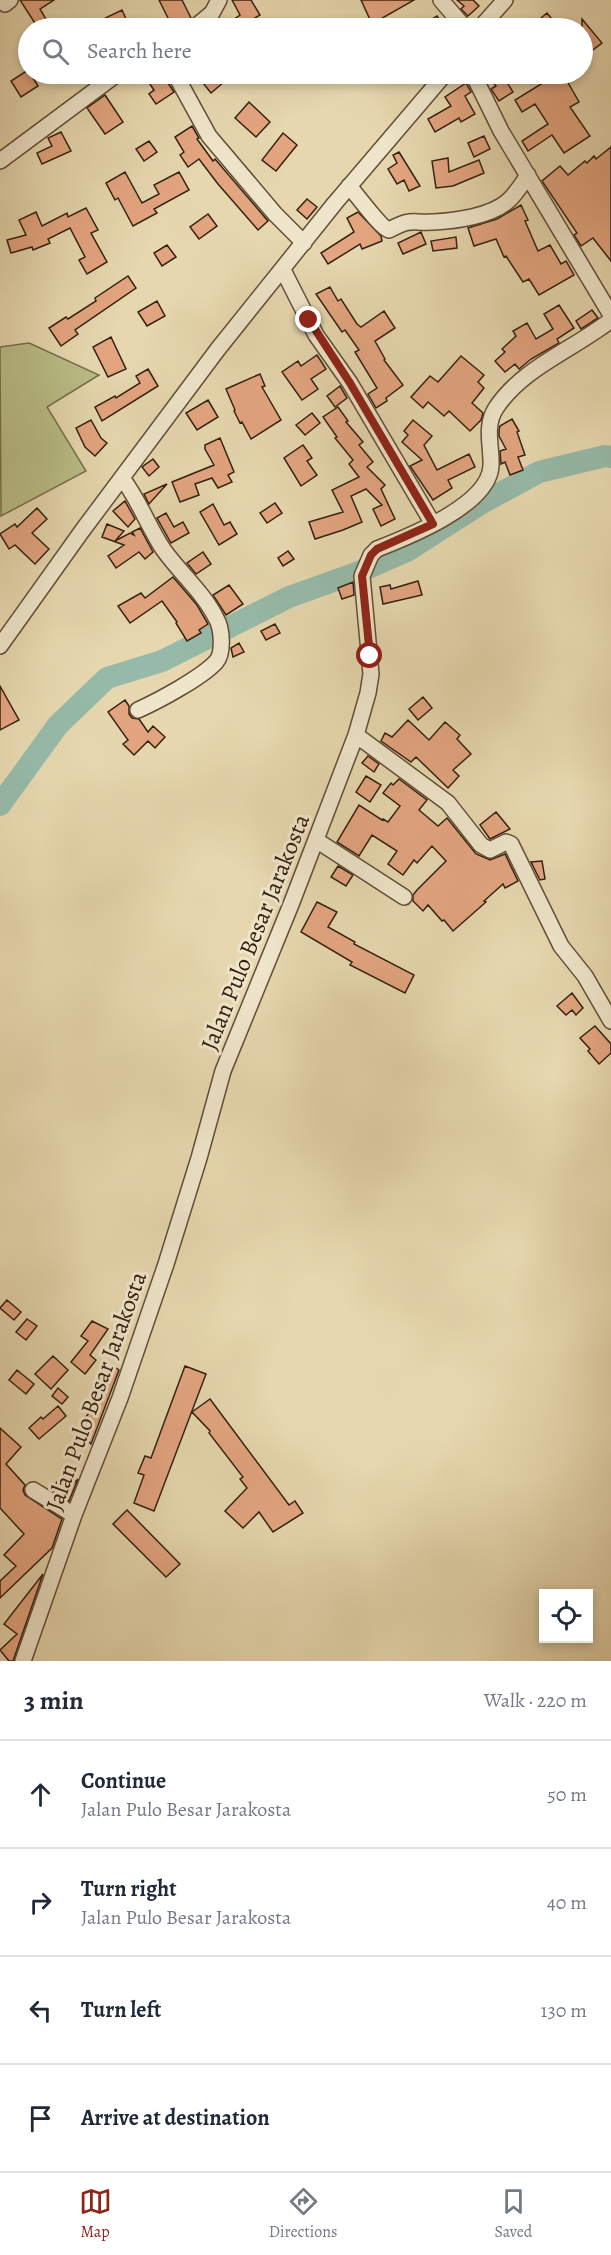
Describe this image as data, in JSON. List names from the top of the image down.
{
  "streets": {
    "street": ["Jalan Pulo Besar Jarakosta"]
  },
  "page": {
    "search": "Search here",
    "heading": ["3 min", "Walk · 220 m"],
    "list": [
      ["Continue", "Jalan Pulo Besar Jarakosta", "50 m"],
      ["Turn right", "Jalan Pulo Besar Jarakosta", "40 m"],
      ["Turn left", "130 m"],
      "Arrive at destination"
    ],
    "nav": ["Map", "Directions", "Saved"]
  }
}
